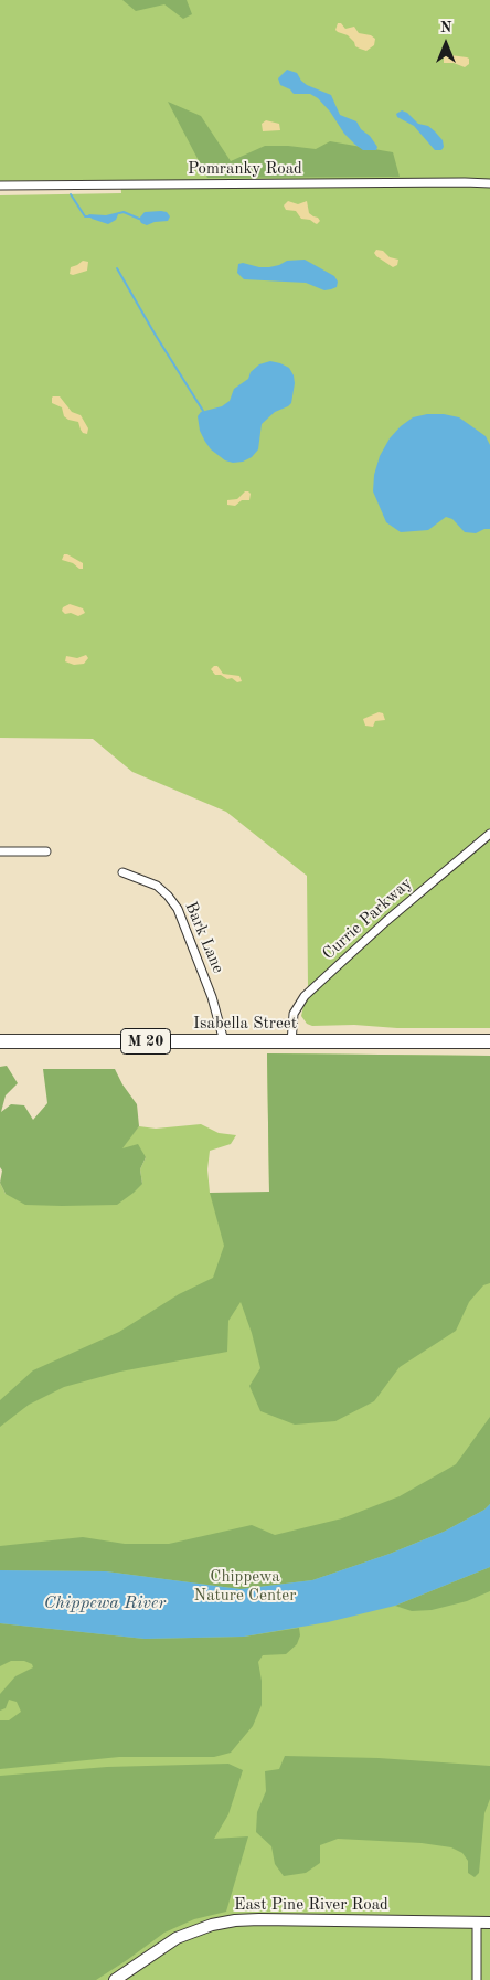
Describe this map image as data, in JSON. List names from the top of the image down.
{
  "streets": {
    "highway": ["Isabella Street", "M 20"],
    "street": [
      "Pomranky Road",
      "Currie Parkway",
      "Bark Lane",
      "East Pine River Road"
    ]
  },
  "crossings": [
    ["Currie Parkway", "Isabella Street"],
    ["Bark Lane", "Isabella Street"]
  ],
  "water": ["Chippewa River"],
  "parks": ["Chippewa Nature Center"],
  "north": "top"
}
